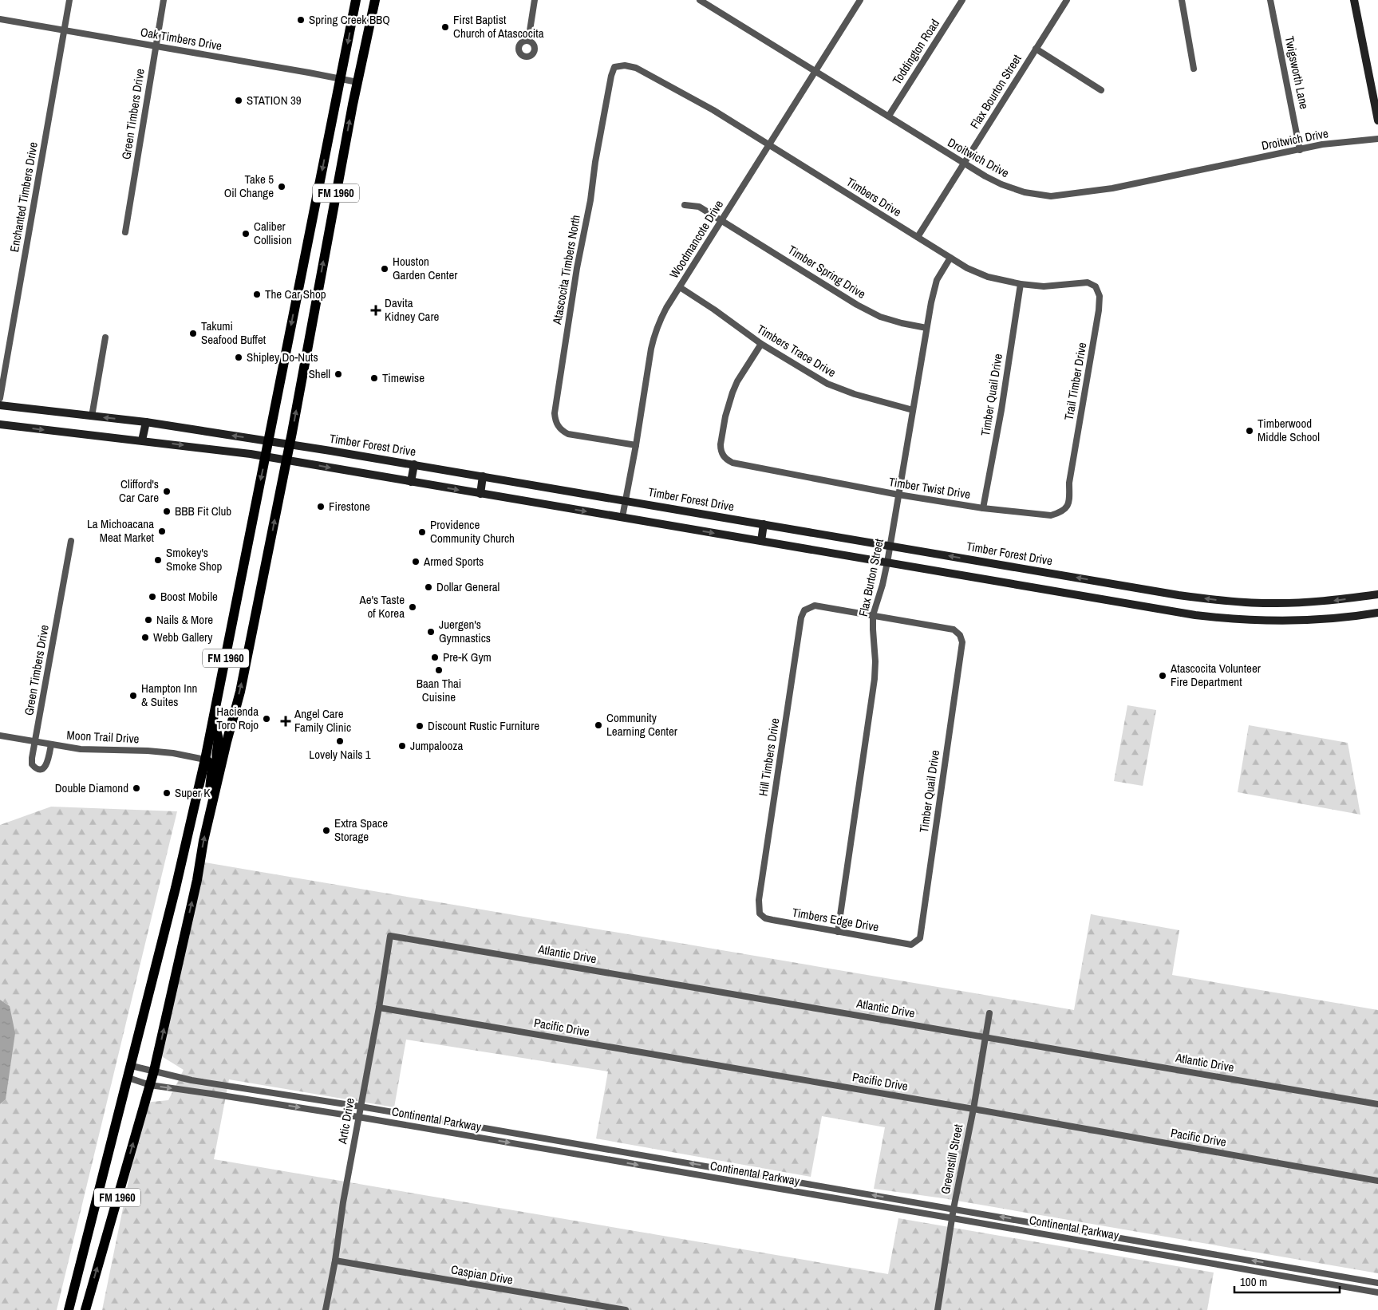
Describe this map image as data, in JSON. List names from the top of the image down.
{
  "streets": {
    "main road": ["FM 1960", "Timber Forest Drive"],
    "street": [
      "Oak Timbers Drive",
      "Toddington Road",
      "Twigsworth Lane",
      "Flax Bourton Street",
      "Green Timbers Drive",
      "Droitwich Drive",
      "Enchanted Timbers Drive",
      "Timbers Drive",
      "Woodmancote Drive",
      "Atascocita Timbers North",
      "Timber Spring Drive",
      "Timbers Trace Drive",
      "Trail Timber Drive",
      "Timber Quail Drive",
      "Timber Twist Drive",
      "Flax Burton Street",
      "Moon Trail Drive",
      "Hill Timbers Drive",
      "Timbers Edge Drive",
      "Atlantic Drive",
      "Pacific Drive",
      "Continental Parkway",
      "Artic Drive",
      "Greenstill Street",
      "Caspian Drive"
    ]
  },
  "crossings": [
    ["Oak Timbers Drive", "Green Timbers Drive"],
    ["Oak Timbers Drive", "FM 1960"],
    ["Oak Timbers Drive", "Enchanted Timbers Drive"],
    ["Toddington Road", "Droitwich Drive"],
    ["Twigsworth Lane", "Droitwich Drive"],
    ["Flax Bourton Street", "Droitwich Drive"],
    ["Flax Bourton Street", "Timbers Drive"],
    ["Green Timbers Drive", "Moon Trail Drive"],
    ["Droitwich Drive", "Woodmancote Drive"],
    ["FM 1960", "Timber Forest Drive"],
    ["FM 1960", "Moon Trail Drive"],
    ["FM 1960", "Continental Parkway"],
    ["Timbers Drive", "Woodmancote Drive"],
    ["Timbers Drive", "Atascocita Timbers North"],
    ["Timbers Drive", "Trail Timber Drive"],
    ["Timbers Drive", "Timber Quail Drive"],
    ["Timbers Drive", "Flax Burton Street"],
    ["Woodmancote Drive", "Atascocita Timbers North"],
    ["Woodmancote Drive", "Timber Spring Drive"],
    ["Woodmancote Drive", "Timbers Trace Drive"],
    ["Woodmancote Drive", "Timber Forest Drive"],
    ["Timber Spring Drive", "Flax Burton Street"],
    ["Timbers Trace Drive", "Timber Twist Drive"],
    ["Timbers Trace Drive", "Flax Burton Street"],
    ["Trail Timber Drive", "Timber Twist Drive"],
    ["Timber Quail Drive", "Timber Twist Drive"],
    ["Timber Quail Drive", "Flax Burton Street"],
    ["Timber Quail Drive", "Hill Timbers Drive"],
    ["Timber Quail Drive", "Timbers Edge Drive"],
    ["Timber Forest Drive", "Flax Burton Street"],
    ["Timber Twist Drive", "Flax Burton Street"],
    ["Flax Burton Street", "Hill Timbers Drive"],
    ["Flax Burton Street", "Timbers Edge Drive"],
    ["Hill Timbers Drive", "Timbers Edge Drive"],
    ["Atlantic Drive", "Artic Drive"],
    ["Atlantic Drive", "Greenstill Street"],
    ["Pacific Drive", "Artic Drive"],
    ["Pacific Drive", "Greenstill Street"],
    ["Continental Parkway", "Artic Drive"],
    ["Continental Parkway", "Greenstill Street"],
    ["Artic Drive", "Caspian Drive"]
  ],
  "places": {
    "other": [
      "Spring Creek BBQ",
      "First Baptist Church of Atascocita",
      "STATION 39",
      "Take 5 Oil Change",
      "Caliber Collision",
      "Houston Garden Center",
      "The Car Shop",
      "Takumi Seafood Buffet",
      "Shipley Do-Nuts",
      "Shell",
      "Timewise",
      "Timberwood Middle School",
      "Clifford's Car Care",
      "Firestone",
      "BBB Fit Club",
      "La Michoacana Meat Market",
      "Providence Community Church",
      "Smokey's Smoke Shop",
      "Armed Sports",
      "Dollar General",
      "Boost Mobile",
      "Ae's Taste of Korea",
      "Nails & More",
      "Juergen's Gymnastics",
      "Webb Gallery",
      "Pre-K Gym",
      "Baan Thai Cuisine",
      "Atascocita Volunteer Fire Department",
      "Hampton Inn & Suites",
      "Hacienda Toro Rojo",
      "Community Learning Center",
      "Discount Rustic Furniture",
      "Lovely Nails 1",
      "Jumpalooza",
      "Double Diamond",
      "Super K",
      "Extra Space Storage"
    ],
    "health": ["Davita Kidney Care", "Angel Care Family Clinic"]
  },
  "scale_bar": "100 m"
}
